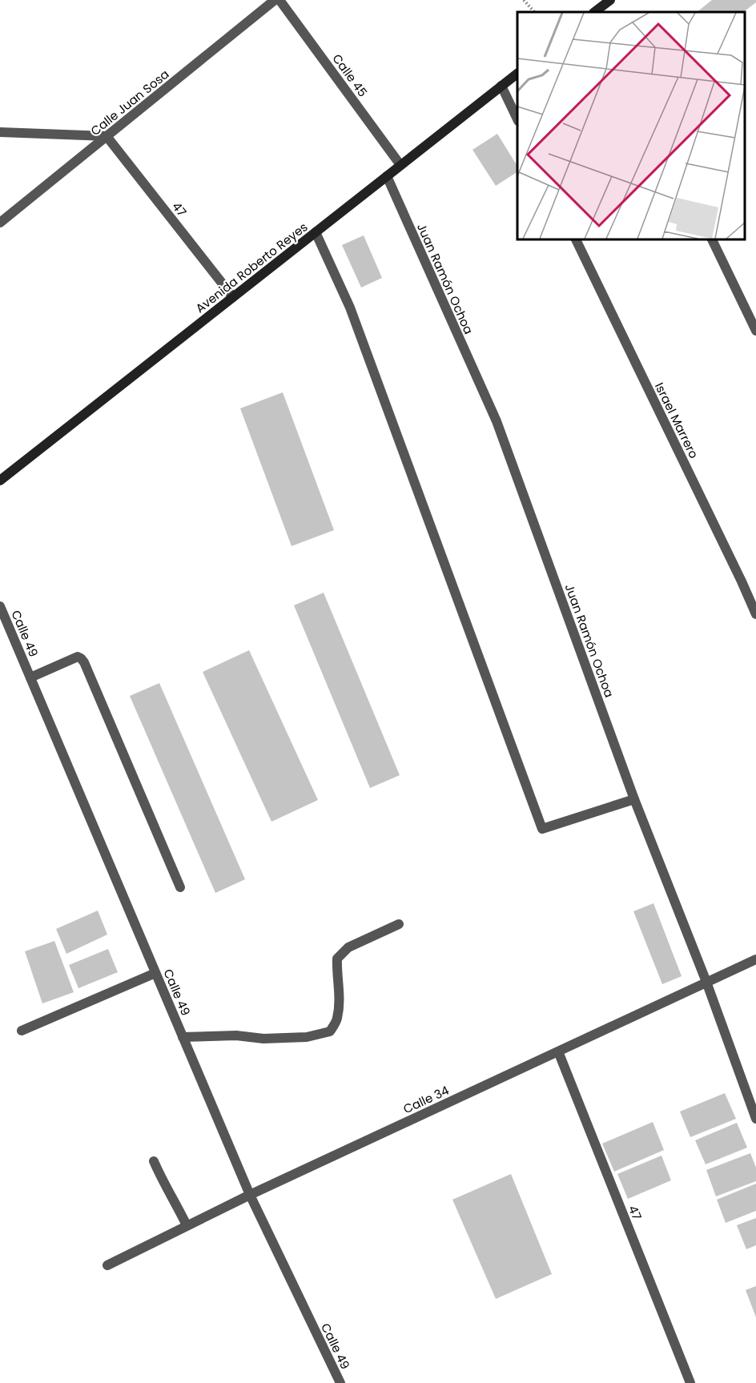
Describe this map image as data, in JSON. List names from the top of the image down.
{
  "streets": {
    "main road": ["Avenida Roberto Reyes"],
    "street": [
      "Calle 45",
      "Calle Juan Sosa",
      "47",
      "Juan Ramón Ochoa",
      "Israel Marrero",
      "Calle 49",
      "Calle 34"
    ]
  },
  "crossings": [
    ["Calle 45", "Avenida Roberto Reyes"],
    ["Calle Juan Sosa", "47"],
    ["47", "Avenida Roberto Reyes"],
    ["47", "Calle 34"],
    ["Avenida Roberto Reyes", "Juan Ramón Ochoa"],
    ["Juan Ramón Ochoa", "Calle 34"],
    ["Calle 49", "Calle 34"]
  ]
}
